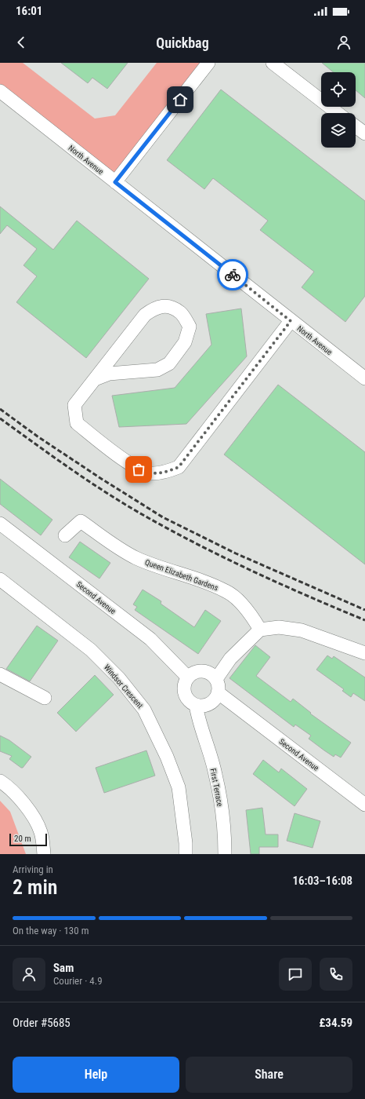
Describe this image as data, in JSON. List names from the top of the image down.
{
  "streets": {
    "street": [
      "North Avenue",
      "Queen Elizabeth Gardens",
      "Second Avenue",
      "Windsor Crescent",
      "First Terrace"
    ]
  },
  "crossings": [
    ["Second Avenue", "First Terrace"]
  ],
  "scale_bar": "20 m",
  "page": {
    "status": "16:01",
    "header": "Quickbag",
    "scale": "20 m",
    "heading": ["2 min", "Arriving in", "16:03–16:08"],
    "panel": [
      "Sam",
      "Courier · 4.9",
      "Order #5685",
      "£34.59"
    ],
    "bar": "On the way · 130 m",
    "buttons": ["Help", "Share"]
  }
}
